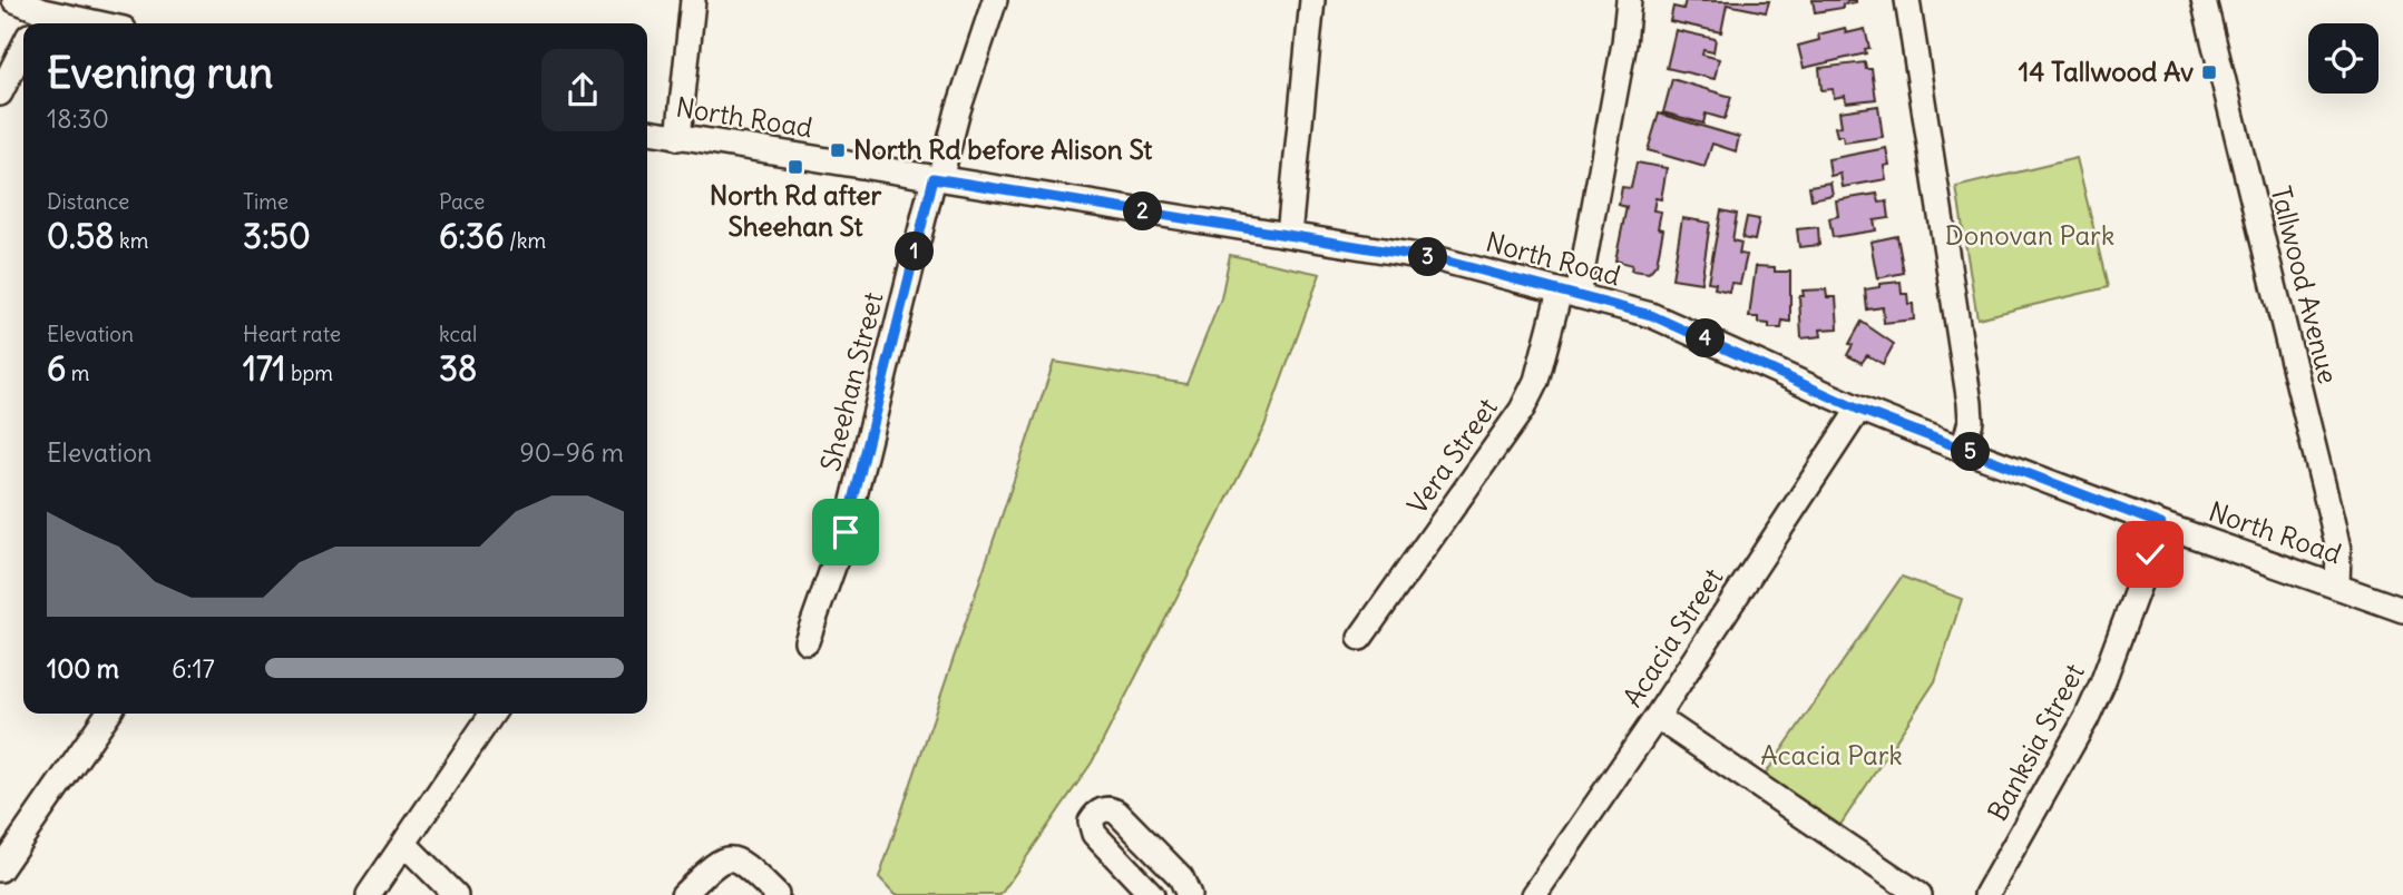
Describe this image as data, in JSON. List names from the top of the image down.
{
  "streets": {
    "street": [
      "North Road",
      "Tallwood Avenue",
      "Sheehan Street",
      "Vera Street",
      "Acacia Street",
      "Banksia Street"
    ]
  },
  "crossings": [
    ["North Road", "Tallwood Avenue"],
    ["North Road", "Sheehan Street"],
    ["North Road", "Vera Street"],
    ["North Road", "Acacia Street"],
    ["North Road", "Banksia Street"]
  ],
  "parks": ["Donovan Park", "Acacia Park"],
  "places": {
    "transit": ["14 Tallwood Av", "North Rd before Alison St", "North Rd after Sheehan St"]
  },
  "page": {
    "heading": ["Evening run", "18:30"],
    "stats": [
      ["Distance", "0.58 km"],
      ["Time", "3:50"],
      ["Pace", "6:36 /km"],
      ["Elevation", "6 m"],
      ["Heart rate", "171 bpm"],
      ["kcal", "38"]
    ],
    "pins": [
      "2",
      "1",
      "3",
      "4",
      "5"
    ],
    "chart": ["Elevation", "90–96 m"],
    "list": [
      {
        "name": "100 m",
        "note": "6:17"
      }
    ]
  }
}
